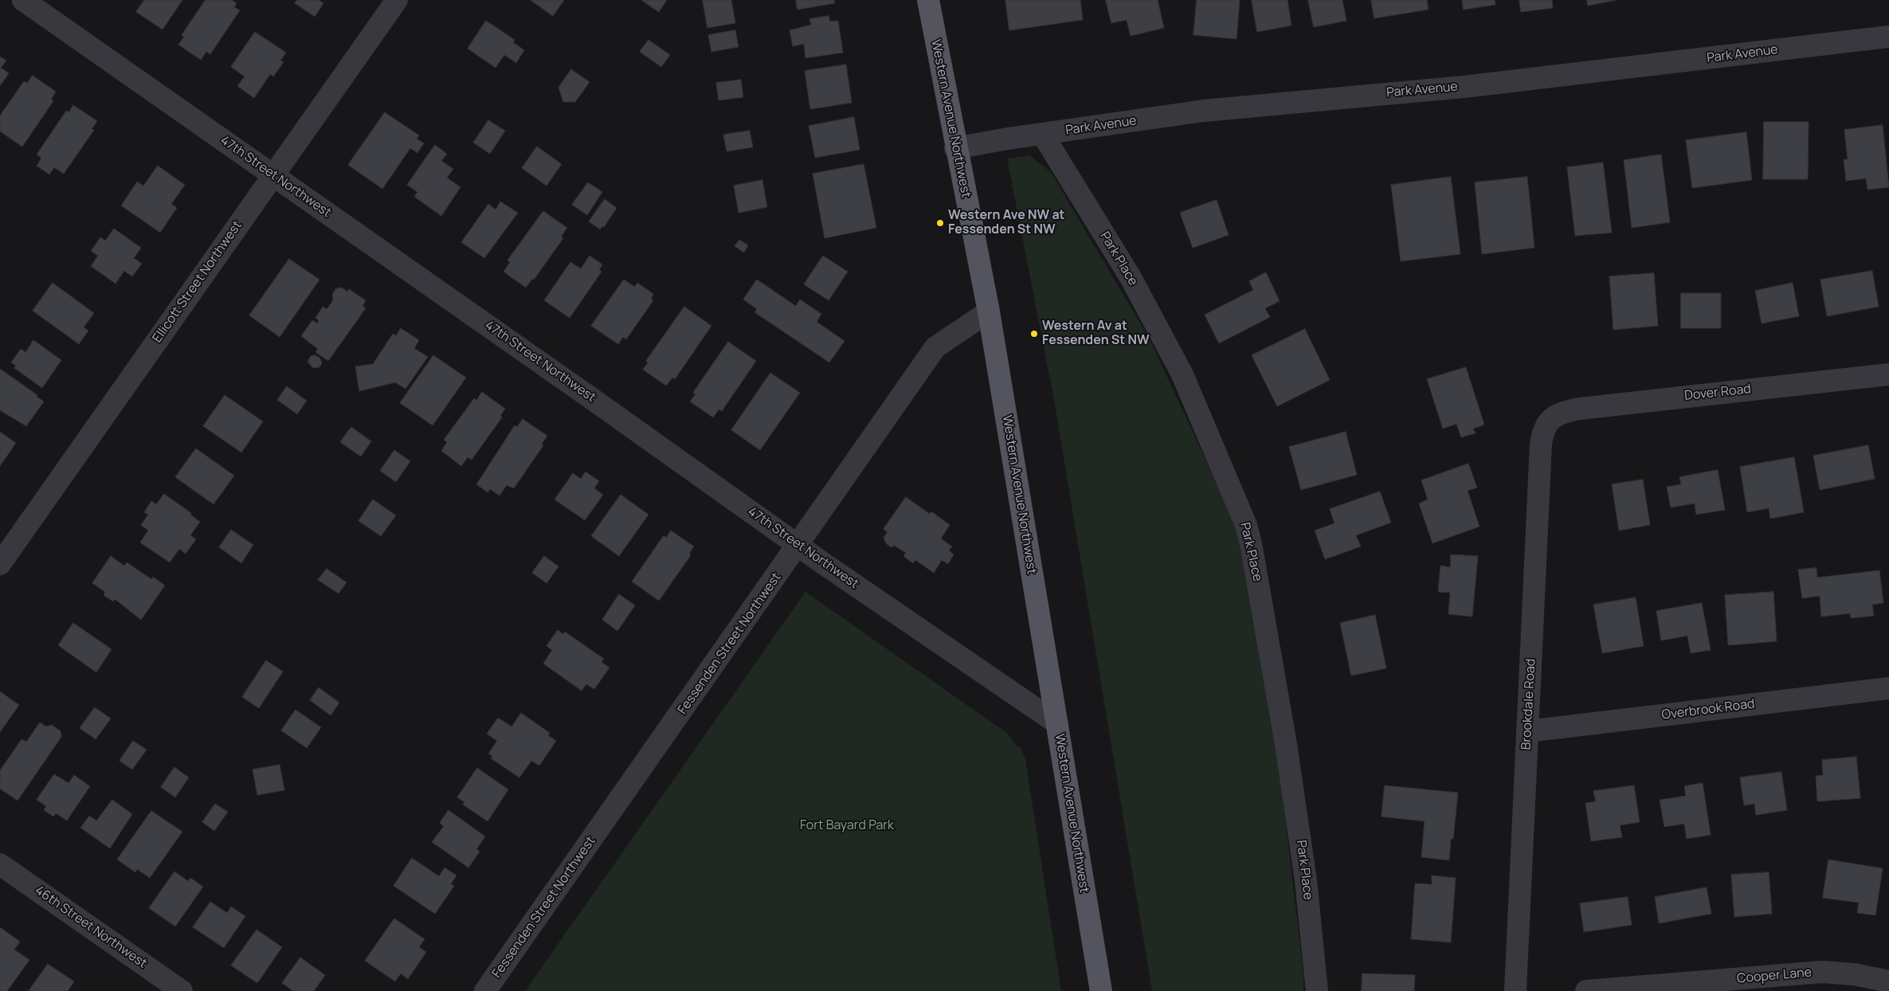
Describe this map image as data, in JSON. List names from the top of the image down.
{
  "streets": {
    "main road": ["Western Avenue Northwest"],
    "street": [
      "Park Avenue",
      "47th Street Northwest",
      "Park Place",
      "Ellicott Street Northwest",
      "Dover Road",
      "Fessenden Street Northwest",
      "Brookdale Road",
      "Overbrook Road",
      "46th Street Northwest",
      "Cooper Lane"
    ]
  },
  "crossings": [
    ["Park Avenue", "Western Avenue Northwest"],
    ["Park Avenue", "Park Place"],
    ["Western Avenue Northwest", "47th Street Northwest"],
    ["Western Avenue Northwest", "Fessenden Street Northwest"],
    ["47th Street Northwest", "Ellicott Street Northwest"],
    ["47th Street Northwest", "Fessenden Street Northwest"],
    ["Dover Road", "Brookdale Road"],
    ["Brookdale Road", "Overbrook Road"]
  ],
  "parks": ["Fort Bayard Park"],
  "places": ["Western Ave NW at Fessenden St NW", "Western Av at Fessenden St NW"]
}
